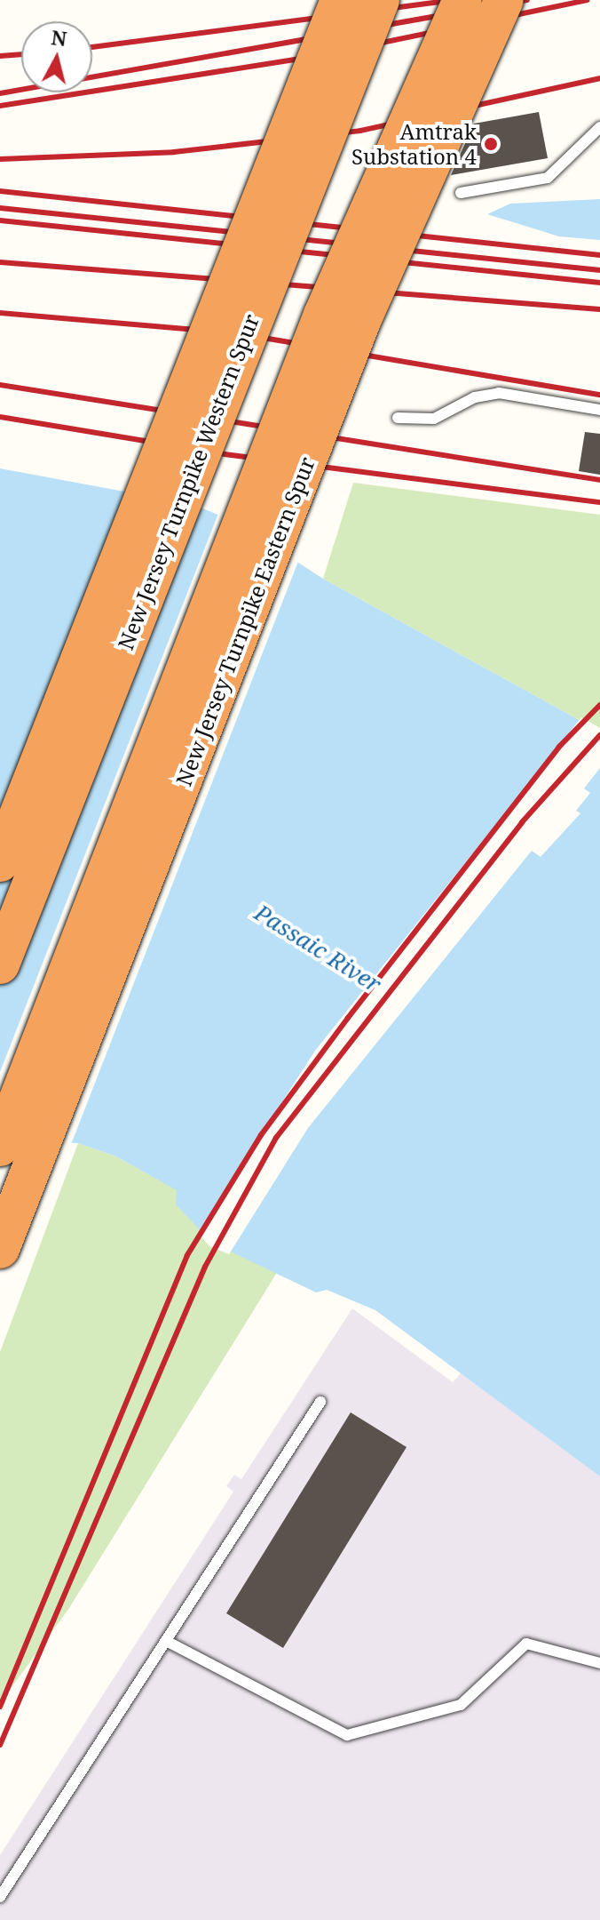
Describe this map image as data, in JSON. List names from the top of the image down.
{
  "streets": {
    "highway": ["New Jersey Turnpike Western Spur", "New Jersey Turnpike Eastern Spur"]
  },
  "water": ["Passaic River"],
  "places": ["Amtrak Substation 4"],
  "north": "top"
}
